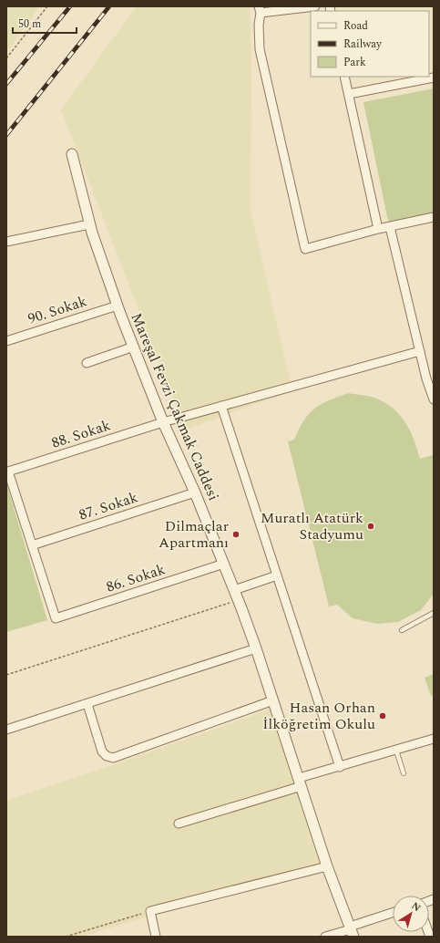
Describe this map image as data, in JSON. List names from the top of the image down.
{
  "streets": {
    "street": [
      "90. Sokak",
      "Mareşal Fevzi Çakmak Caddesi",
      "88. Sokak",
      "87. Sokak",
      "86. Sokak"
    ]
  },
  "crossings": [
    ["90. Sokak", "Mareşal Fevzi Çakmak Caddesi"],
    ["Mareşal Fevzi Çakmak Caddesi", "88. Sokak"],
    ["Mareşal Fevzi Çakmak Caddesi", "87. Sokak"],
    ["Mareşal Fevzi Çakmak Caddesi", "86. Sokak"],
    ["88. Sokak", "87. Sokak"],
    ["88. Sokak", "86. Sokak"],
    ["87. Sokak", "86. Sokak"]
  ],
  "places": ["Muratlı Atatürk Stadyumu", "Dilmaçlar Apartmanı", "Hasan Orhan İlköğretim Okulu"],
  "legend": ["Road", "Railway", "Park"],
  "scale_bar": "50 m",
  "north": "top right"
}
